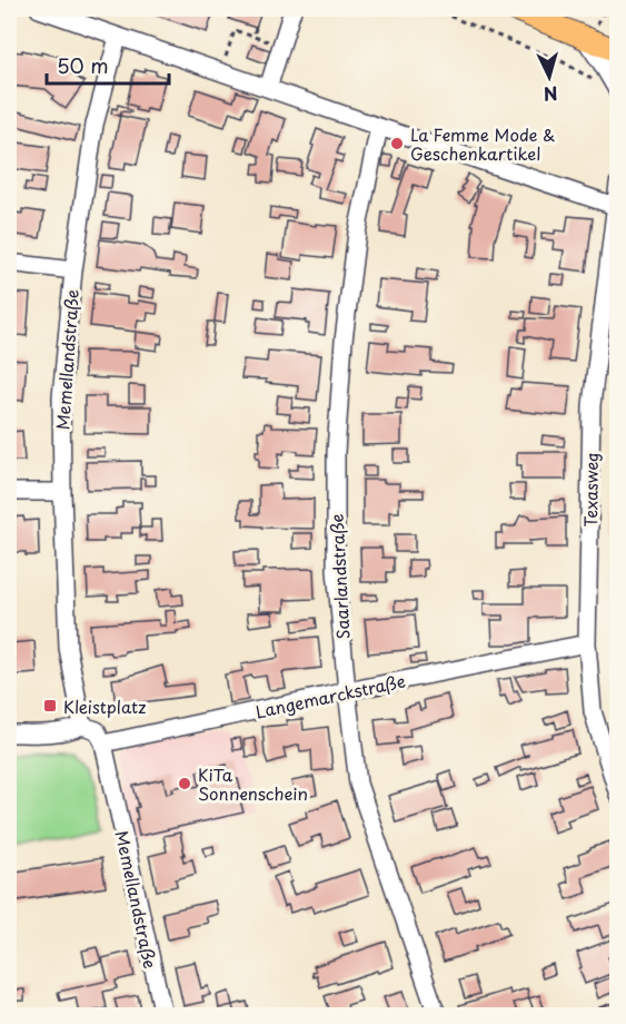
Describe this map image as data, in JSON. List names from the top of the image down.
{
  "streets": {
    "street": [
      "Memellandstraße",
      "Texasweg",
      "Saarlandstraße",
      "Langemarckstraße"
    ]
  },
  "crossings": [
    ["Memellandstraße", "Langemarckstraße"],
    ["Texasweg", "Langemarckstraße"],
    ["Saarlandstraße", "Langemarckstraße"]
  ],
  "places": {
    "other": ["La Femme Mode & Geschenkartikel", "KiTa Sonnenschein"],
    "transit": ["Kleistplatz"]
  },
  "scale_bar": "50 m",
  "north": "bottom"
}
